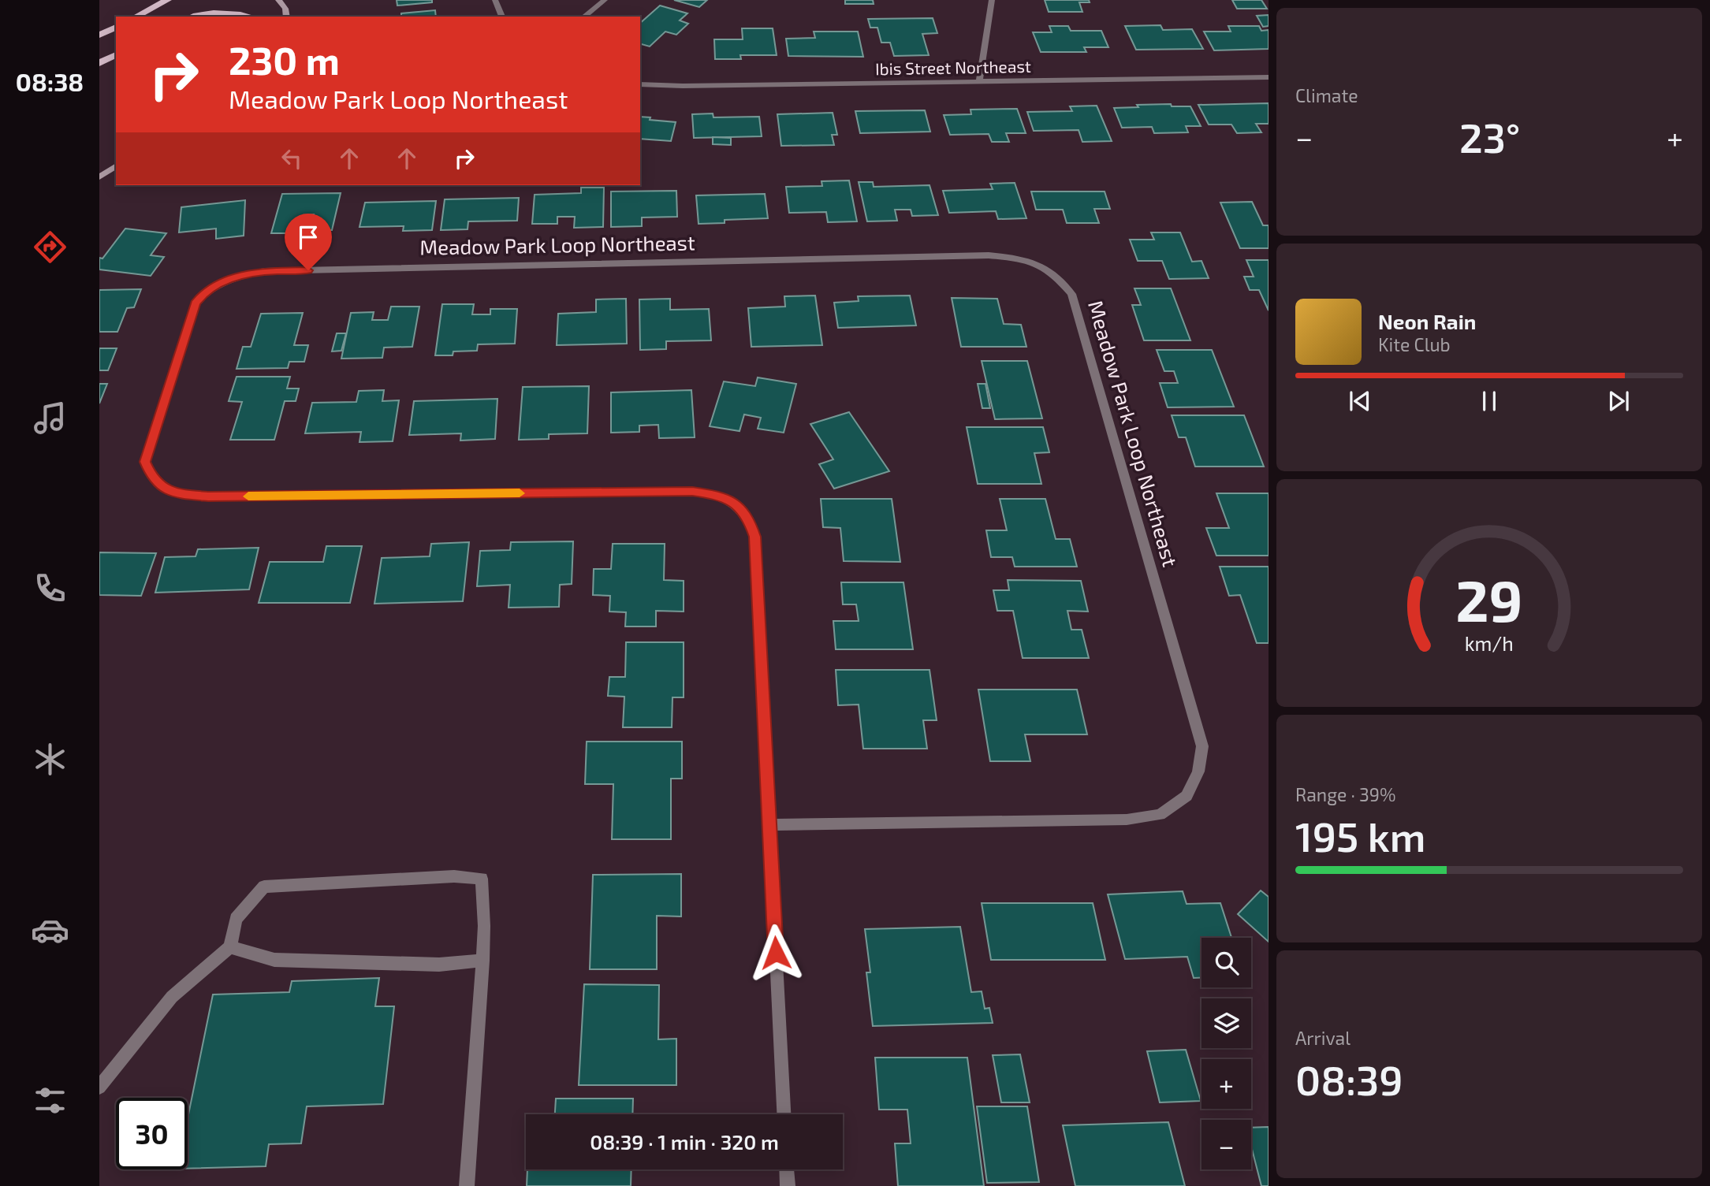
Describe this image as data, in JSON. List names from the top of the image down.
{
  "streets": {
    "street": ["Ibis Street Northeast", "Meadow Park Loop Northeast"]
  },
  "page": {
    "tabs": "08:38",
    "tile": [
      "Climate",
      ["Range · 39%", "195 km"],
      ["Arrival", "08:39"]
    ],
    "turn": ["230 m", "Meadow Park Loop Northeast"],
    "heat": ["−", "23°", "+"],
    "song": ["Neon Rain", "Kite Club"],
    "map_buttons": ["+", "−"],
    "limit": "30",
    "trip": "08:39 · 1 min · 320 m",
    "gauge": ["29", "km/h"]
  }
}
